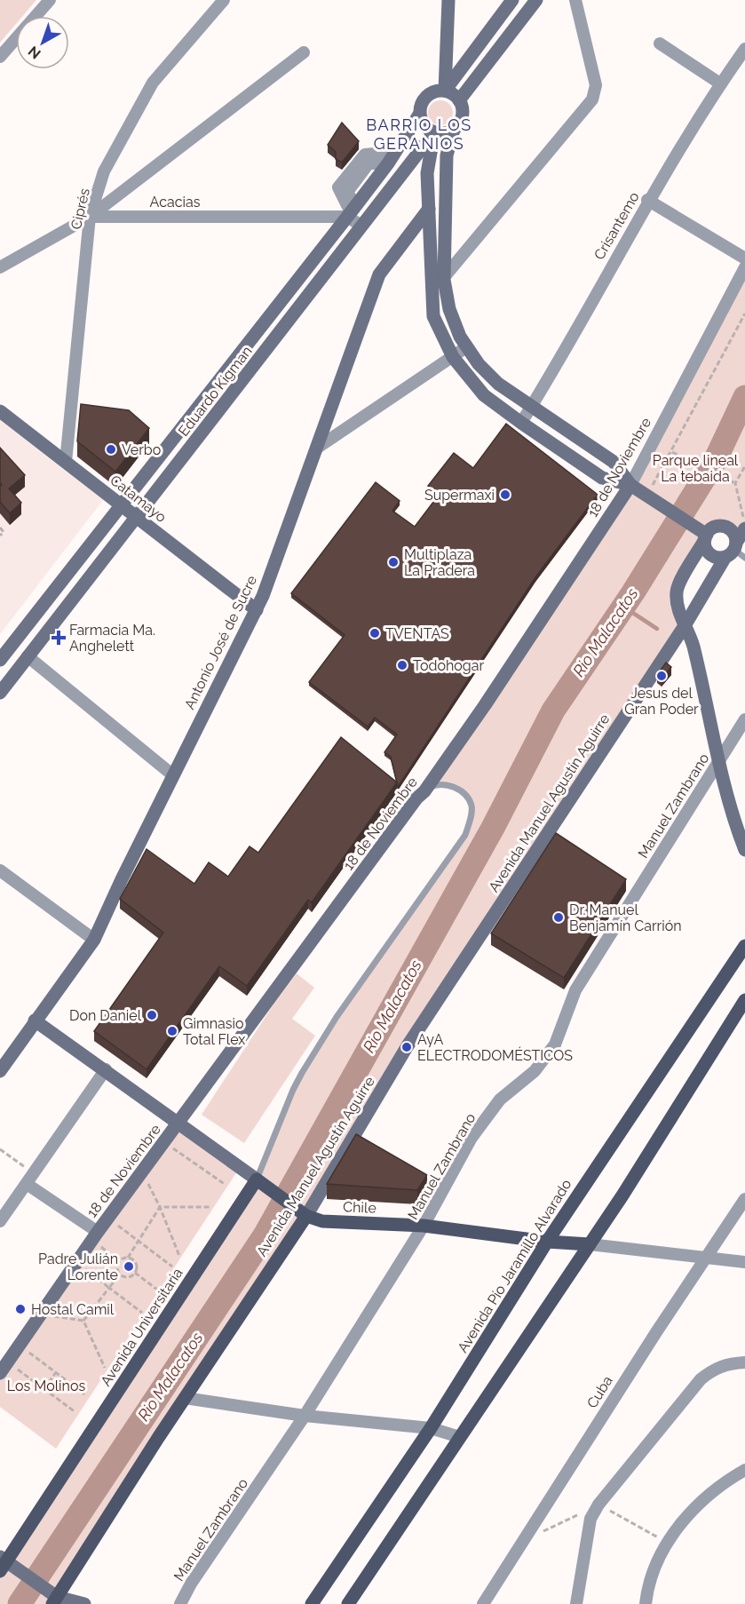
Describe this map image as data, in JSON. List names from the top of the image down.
{
  "streets": {
    "main road": [
      "Avenida Manuel Agustín Aguirre",
      "Chile",
      "Avenida Pío Jaramillo Alvarado",
      "Avenida Universitaria"
    ],
    "street": [
      "Acacias",
      "Ciprés",
      "Crisantemo",
      "Eduardo Kigman",
      "18 de Noviembre",
      "Catamayo",
      "Antonio José de Sucre",
      "Manuel Zambrano",
      "Cuba"
    ]
  },
  "crossings": [
    ["Acacias", "Ciprés"],
    ["Acacias", "Eduardo Kigman"],
    ["Ciprés", "Catamayo"],
    ["Eduardo Kigman", "Catamayo"],
    ["18 de Noviembre", "Chile"],
    ["Catamayo", "Antonio José de Sucre"],
    ["Antonio José de Sucre", "Chile"],
    ["Avenida Manuel Agustín Aguirre", "Chile"],
    ["Manuel Zambrano", "Chile"],
    ["Chile", "Avenida Pío Jaramillo Alvarado"],
    ["Chile", "Avenida Universitaria"],
    ["Chile", "Cuba"]
  ],
  "districts": ["BARRIO LOS GERANIOS"],
  "water": ["Rio Malacatos"],
  "parks": ["Parque lineal La tebaida", "Los Molinos"],
  "places": {
    "other": [
      "Verbo",
      "Supermaxi",
      "Multiplaza La Pradera",
      "TVENTAS",
      "Todohogar",
      "Jesus del Gran Poder",
      "Dr. Manuel Benjamín Carrión",
      "Don Daniel",
      "Gimnasio Total Flex",
      "AyA ELECTRODOMÉSTICOS",
      "Padre Julián Lorente",
      "Hostal Camil"
    ],
    "health": ["Farmacia Ma. Anghelett"]
  },
  "north": "bottom left"
}
